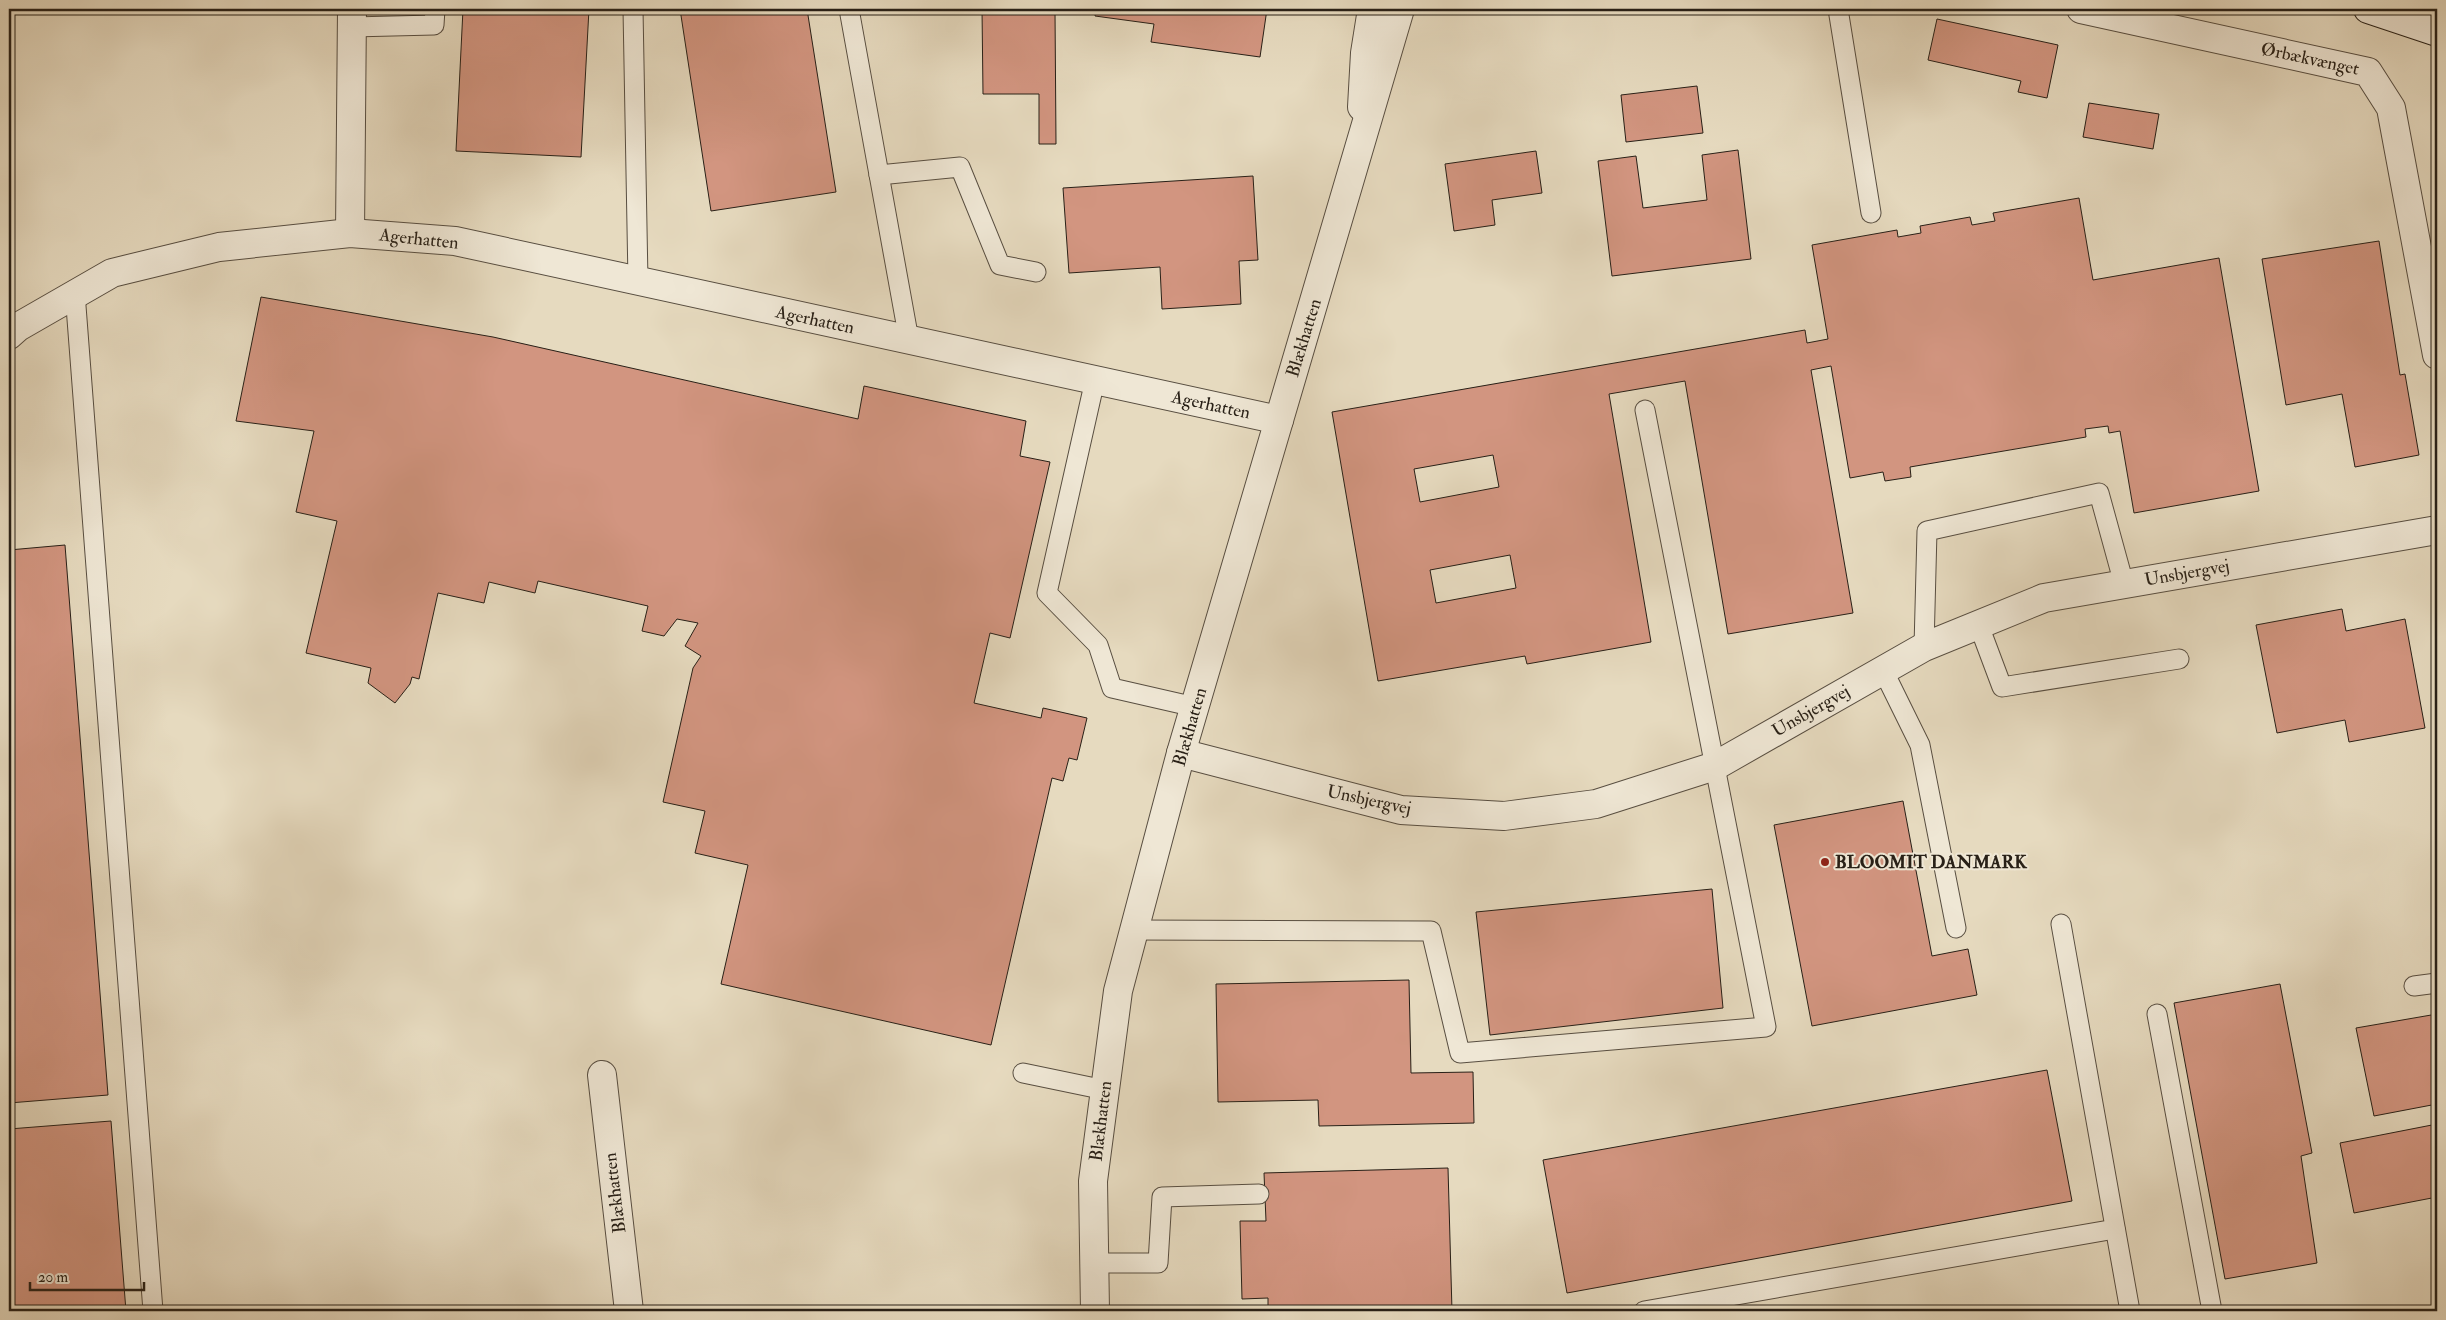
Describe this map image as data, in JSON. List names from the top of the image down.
{
  "streets": {
    "street": [
      "Ørbækvænget",
      "Agerhatten",
      "Blækhatten",
      "Unsbjergvej"
    ]
  },
  "crossings": [
    ["Agerhatten", "Blækhatten"],
    ["Blækhatten", "Unsbjergvej"]
  ],
  "places": ["BLOOMIT DANMARK"],
  "scale_bar": "20 m"
}
